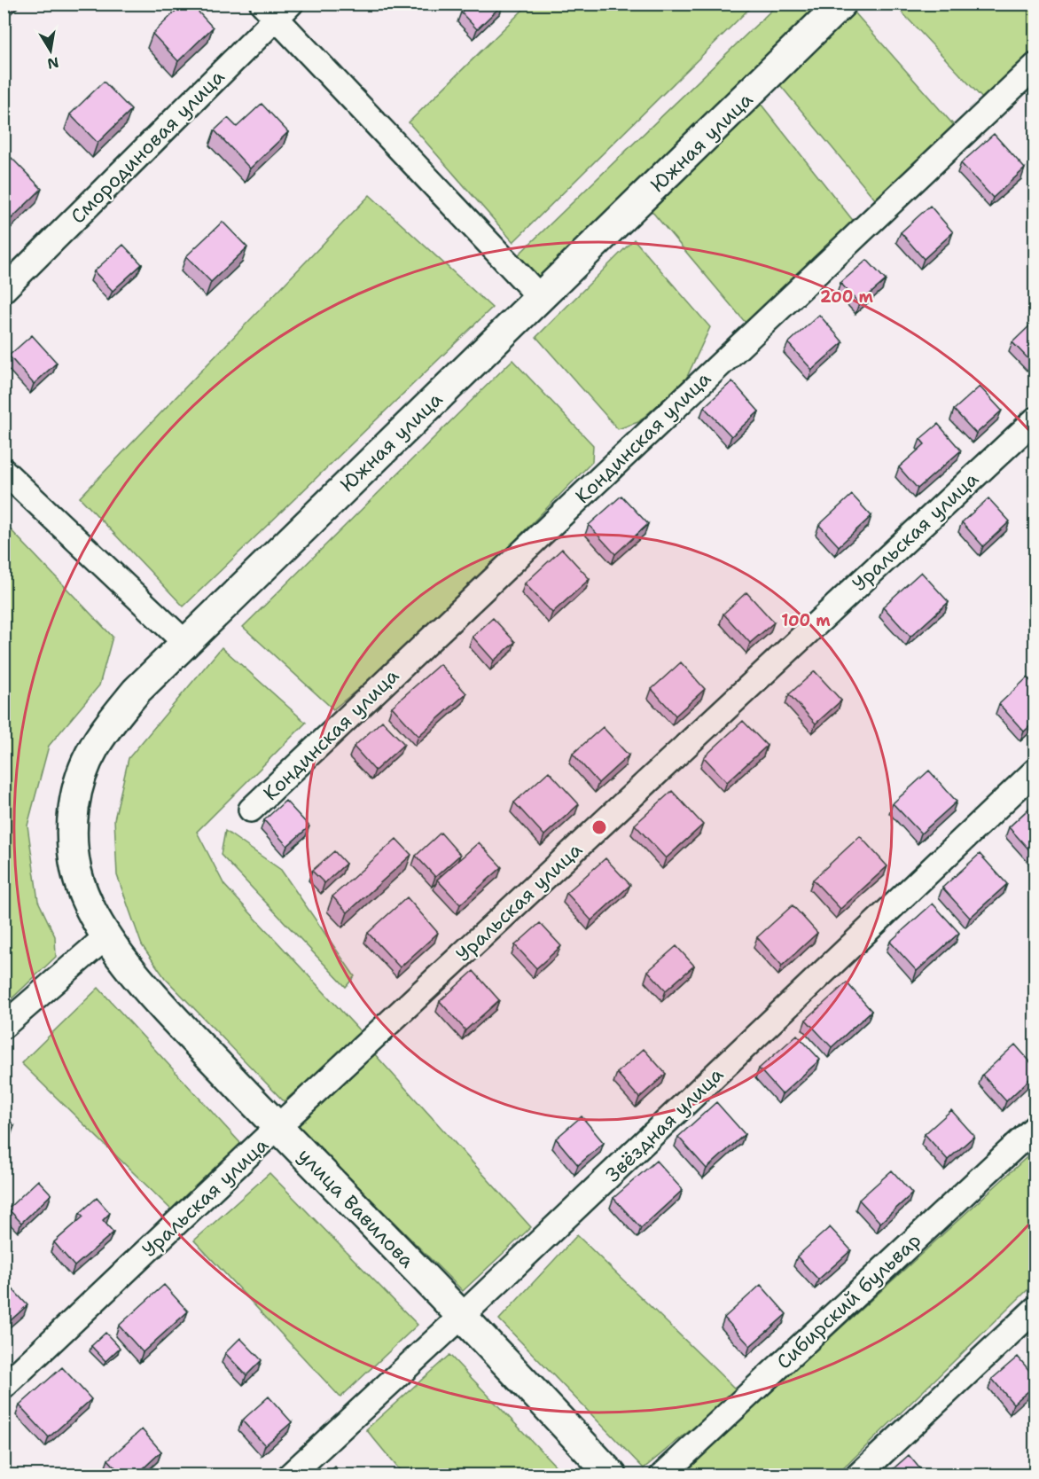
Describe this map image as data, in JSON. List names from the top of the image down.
{
  "streets": {
    "street": [
      "Южная улица",
      "Смородиновая улица",
      "Кондинская улица",
      "Уральская улица",
      "Звёздная улица",
      "улица Вавилова",
      "Сибирский бульвар"
    ]
  },
  "crossings": [
    ["Южная улица", "улица Вавилова"],
    ["Уральская улица", "улица Вавилова"],
    ["Звёздная улица", "улица Вавилова"]
  ],
  "north": "bottom",
  "rings": ["200 m", "100 m"]
}
